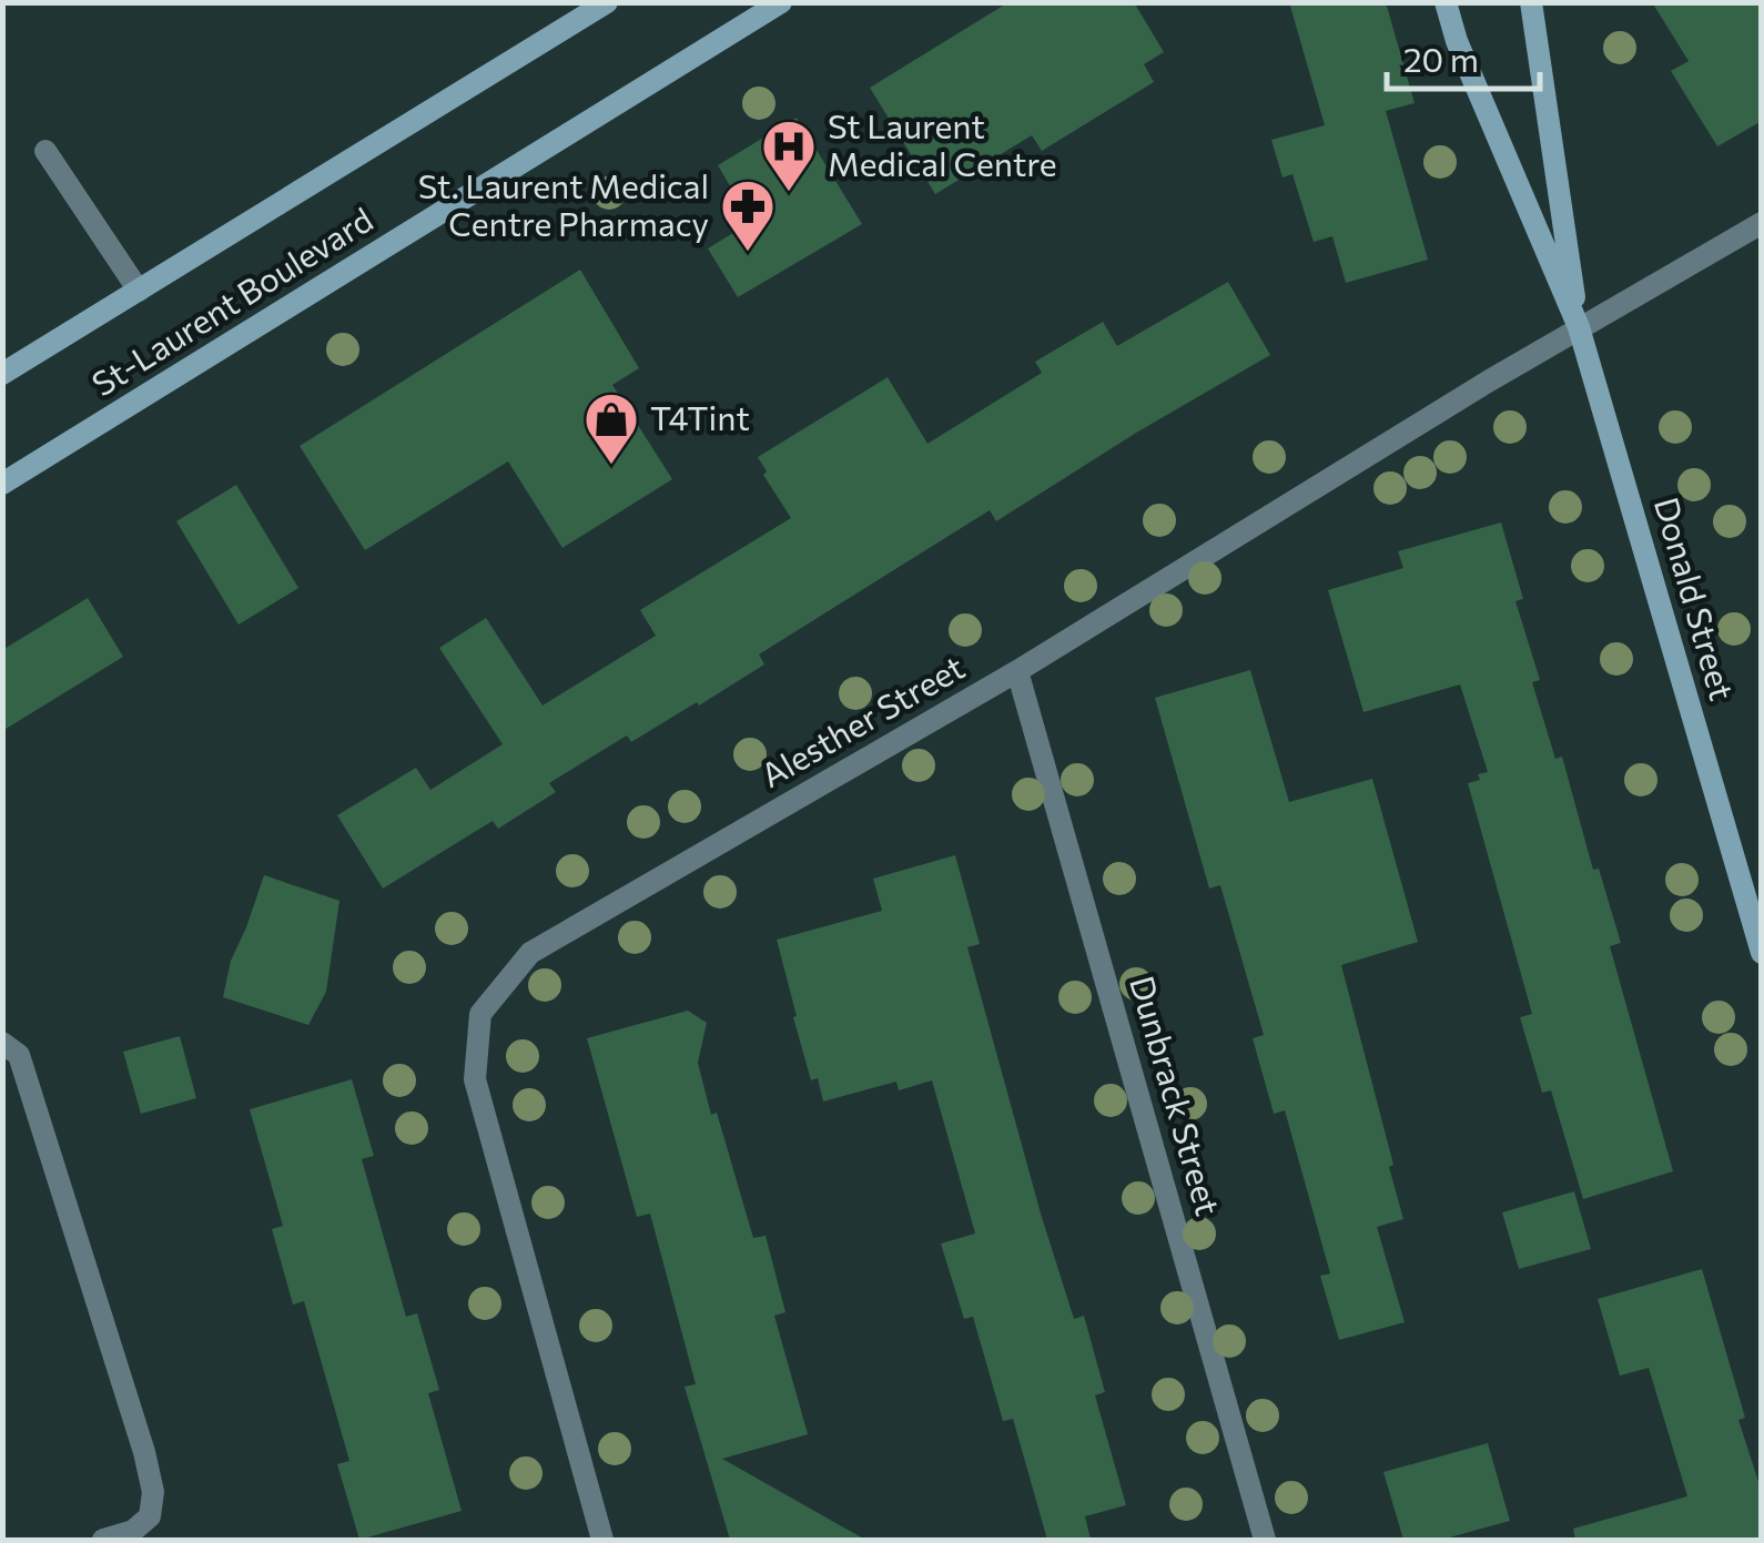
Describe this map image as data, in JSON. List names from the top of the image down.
{
  "streets": {
    "main road": ["St-Laurent Boulevard", "Donald Street"],
    "street": ["Alesther Street", "Dunbrack Street"]
  },
  "crossings": [
    ["Donald Street", "Alesther Street"],
    ["Alesther Street", "Dunbrack Street"]
  ],
  "places": {
    "hospital": ["St Laurent Medical Centre"],
    "pharmacy": ["St. Laurent Medical Centre Pharmacy"],
    "shop": ["T4Tint"]
  },
  "scale_bar": "20 m"
}
